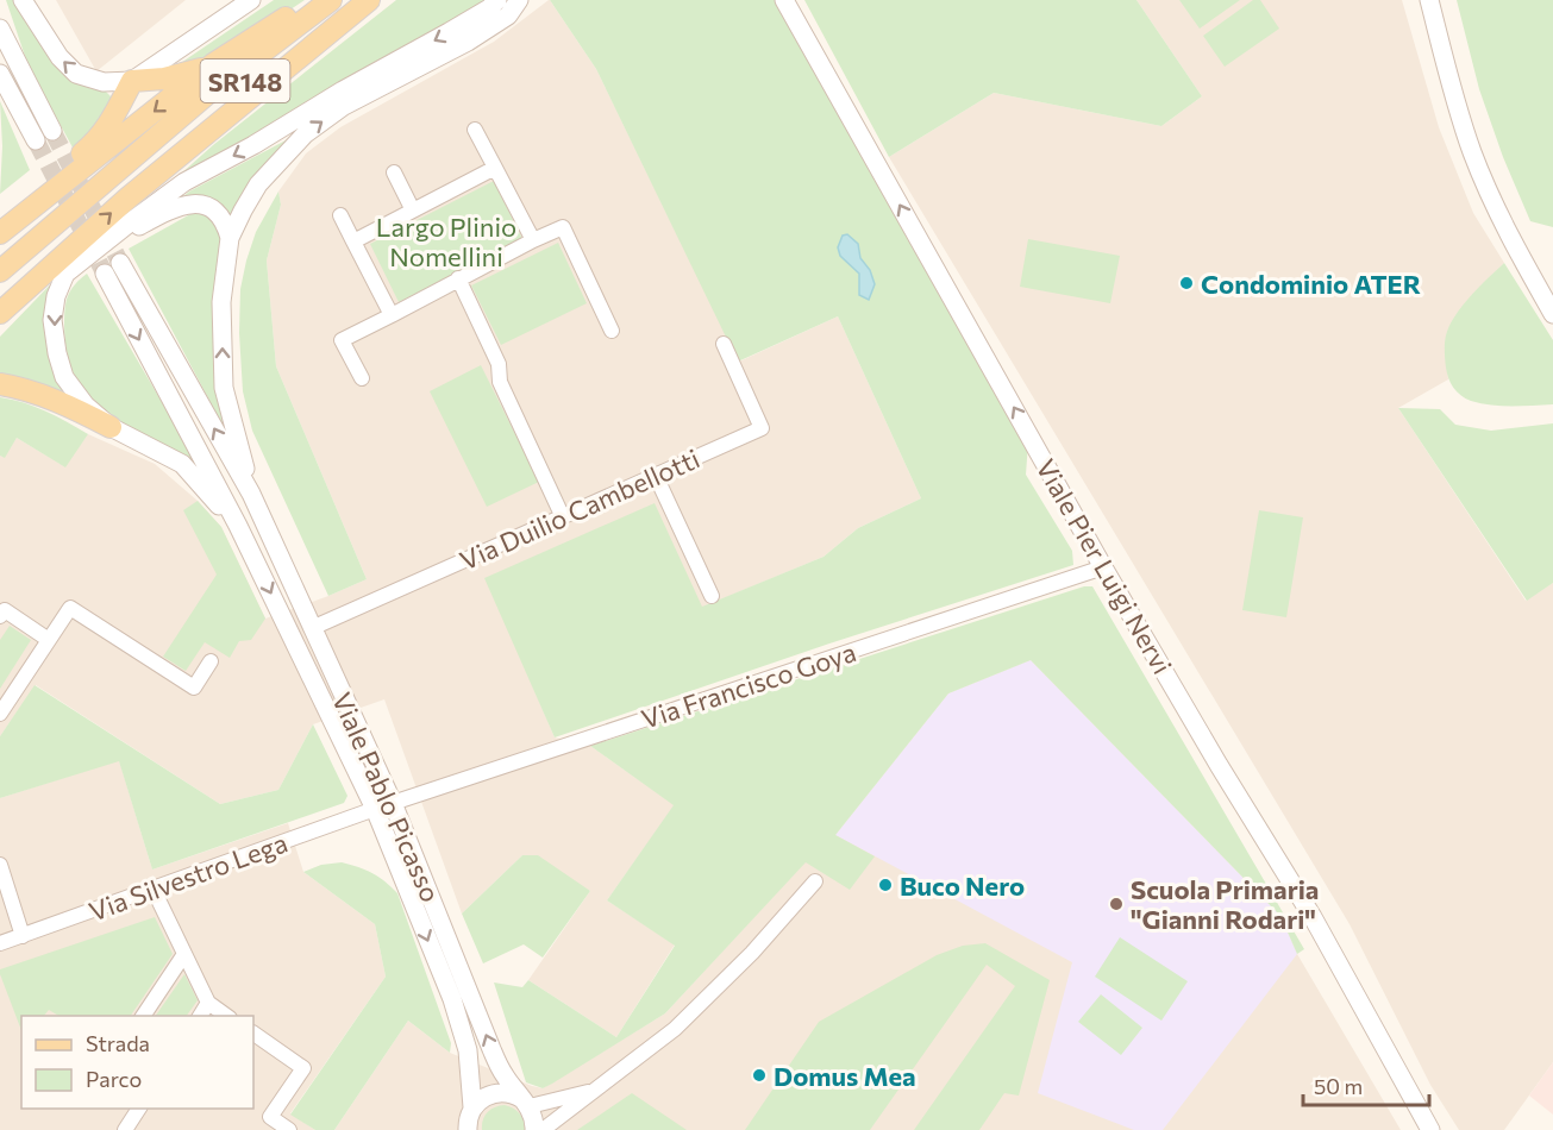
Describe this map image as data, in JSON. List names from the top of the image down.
{
  "streets": {
    "main road": ["SR148"],
    "street": [
      "Via Duilio Cambellotti",
      "Viale Pier Luigi Nervi",
      "Via Francisco Goya",
      "Viale Pablo Picasso",
      "Via Silvestro Lega"
    ]
  },
  "crossings": [
    ["Via Duilio Cambellotti", "Viale Pablo Picasso"],
    ["Viale Pier Luigi Nervi", "Via Francisco Goya"],
    ["Via Francisco Goya", "Viale Pablo Picasso"],
    ["Viale Pablo Picasso", "Via Silvestro Lega"]
  ],
  "one_way": ["Viale Pier Luigi Nervi"],
  "parks": ["Largo Plinio Nomellini"],
  "places": [
    "Condominio ATER",
    "Buco Nero",
    "Scuola Primaria \"Gianni Rodari\"",
    "Domus Mea"
  ],
  "legend": ["Strada", "Parco"],
  "scale_bar": "50 m"
}
